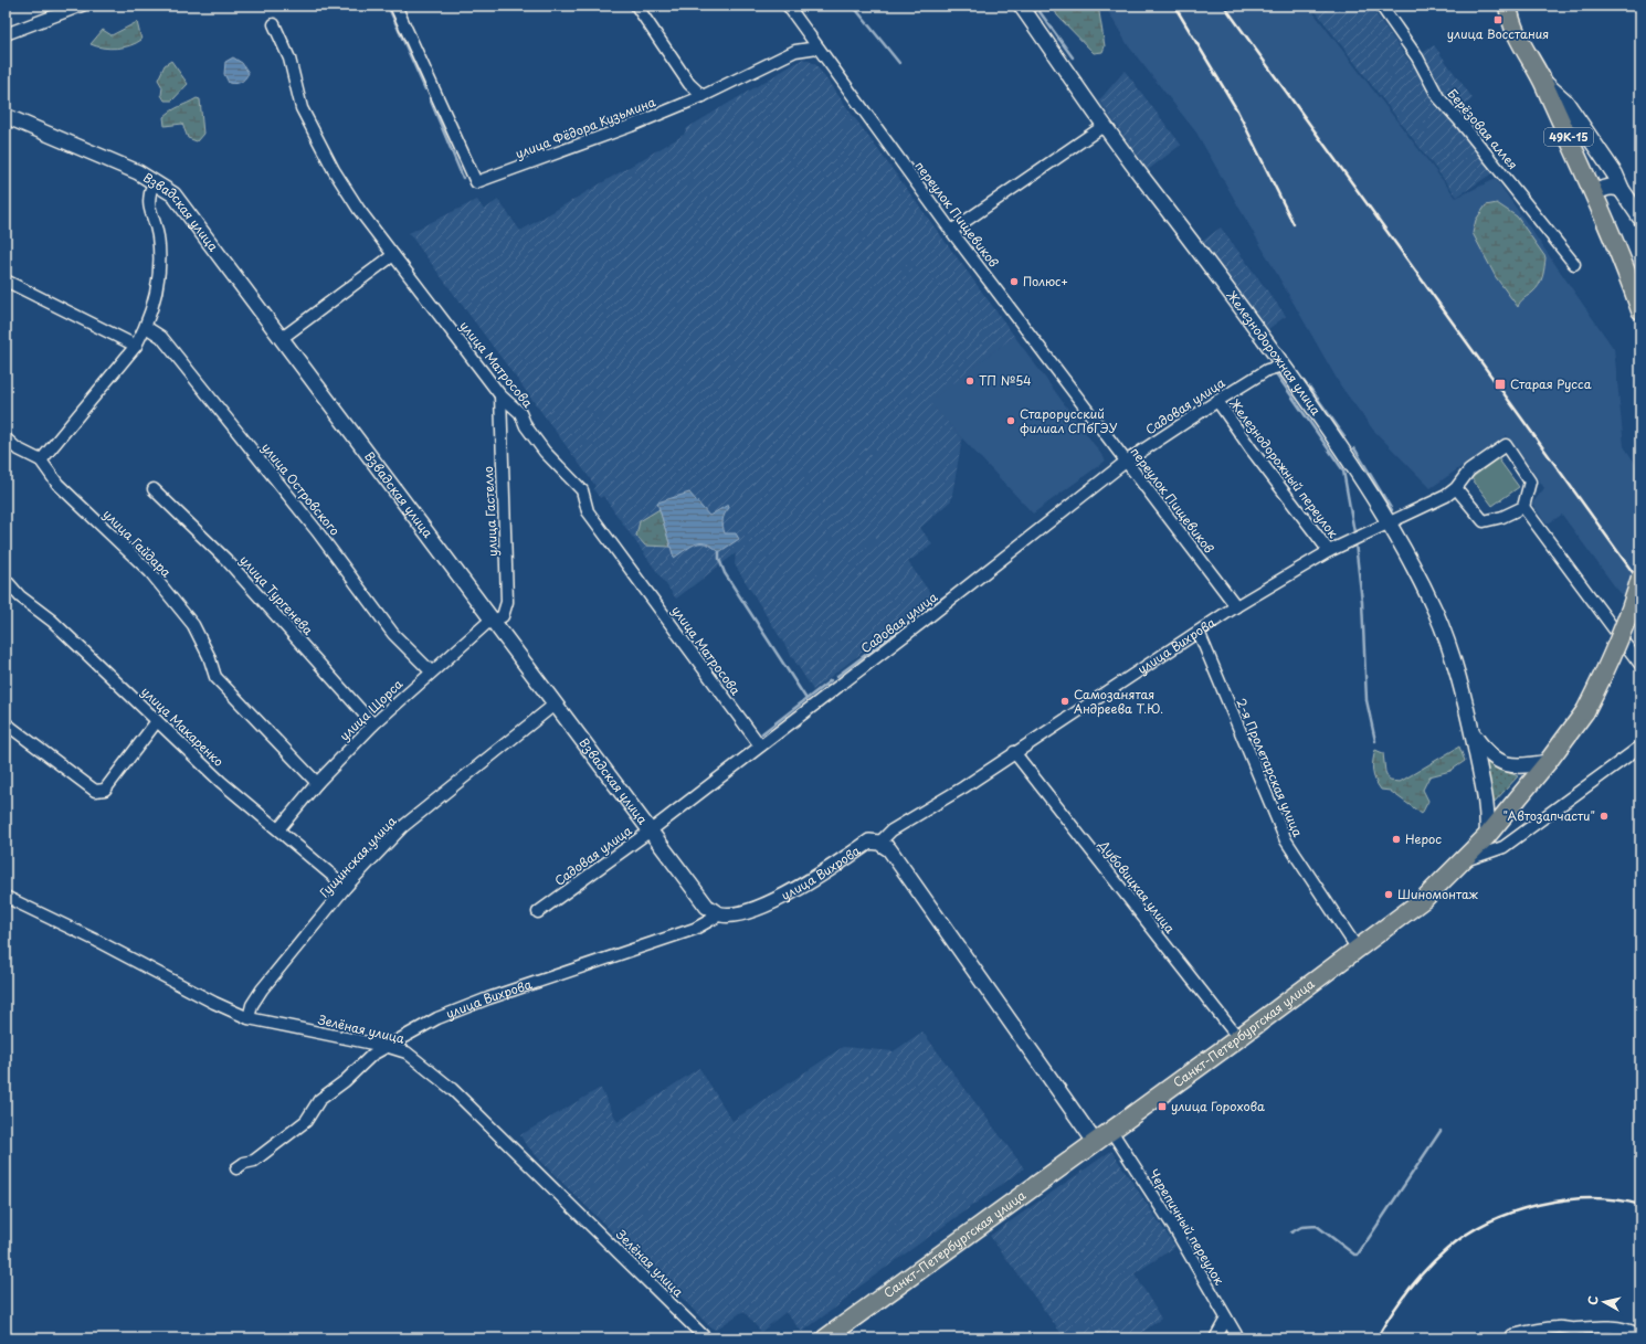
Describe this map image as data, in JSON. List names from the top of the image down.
{
  "streets": {
    "main road": ["49К-15", "Санкт-Петербургская улица"],
    "street": [
      "улица Фёдора Кузьмина",
      "Берёзовая аллея",
      "Взвадская улица",
      "переулок Пищевиков",
      "Железнодорожная улица",
      "улица Матросова",
      "Садовая улица",
      "Железнодорожный переулок",
      "улица Островского",
      "улица Гастелло",
      "улица Гайдара",
      "улица Тургенева",
      "улица Вихрова",
      "улица Щорса",
      "улица Макаренко",
      "2-я Пролетарская улица",
      "Гущинская улица",
      "Дубовицкая улица",
      "Зелёная улица",
      "Черепичный переулок"
    ]
  },
  "crossings": [
    ["улица Фёдора Кузьмина", "переулок Пищевиков"],
    ["Взвадская улица", "Садовая улица"],
    ["Взвадская улица", "улица Гастелло"],
    ["Взвадская улица", "улица Вихрова"],
    ["Взвадская улица", "улица Щорса"],
    ["Взвадская улица", "Гущинская улица"],
    ["переулок Пищевиков", "Садовая улица"],
    ["переулок Пищевиков", "улица Вихрова"],
    ["Железнодорожная улица", "Садовая улица"],
    ["Железнодорожная улица", "улица Вихрова"],
    ["улица Матросова", "Садовая улица"],
    ["улица Матросова", "улица Гастелло"],
    ["Садовая улица", "Железнодорожный переулок"],
    ["Железнодорожный переулок", "улица Вихрова"],
    ["улица Островского", "улица Щорса"],
    ["улица Гастелло", "улица Щорса"],
    ["улица Гайдара", "улица Щорса"],
    ["улица Тургенева", "улица Щорса"],
    ["улица Вихрова", "2-я Пролетарская улица"],
    ["улица Вихрова", "Дубовицкая улица"],
    ["улица Вихрова", "Зелёная улица"],
    ["улица Щорса", "улица Макаренко"],
    ["улица Макаренко", "Гущинская улица"],
    ["2-я Пролетарская улица", "Санкт-Петербургская улица"],
    ["Гущинская улица", "Зелёная улица"],
    ["Дубовицкая улица", "Санкт-Петербургская улица"],
    ["Санкт-Петербургская улица", "Черепичный переулок"]
  ],
  "places": {
    "transit": ["улица Восстания", "Старая Русса", "улица Горохова"],
    "other": [
      "Полюс+",
      "ТП №54",
      "Старорусский филиал СПбГЭУ",
      "Самозанятая Андреева Т.Ю.",
      "\"Автозапчасти\"",
      "Нерос",
      "Шиномонтаж"
    ]
  },
  "north": "left"
}
